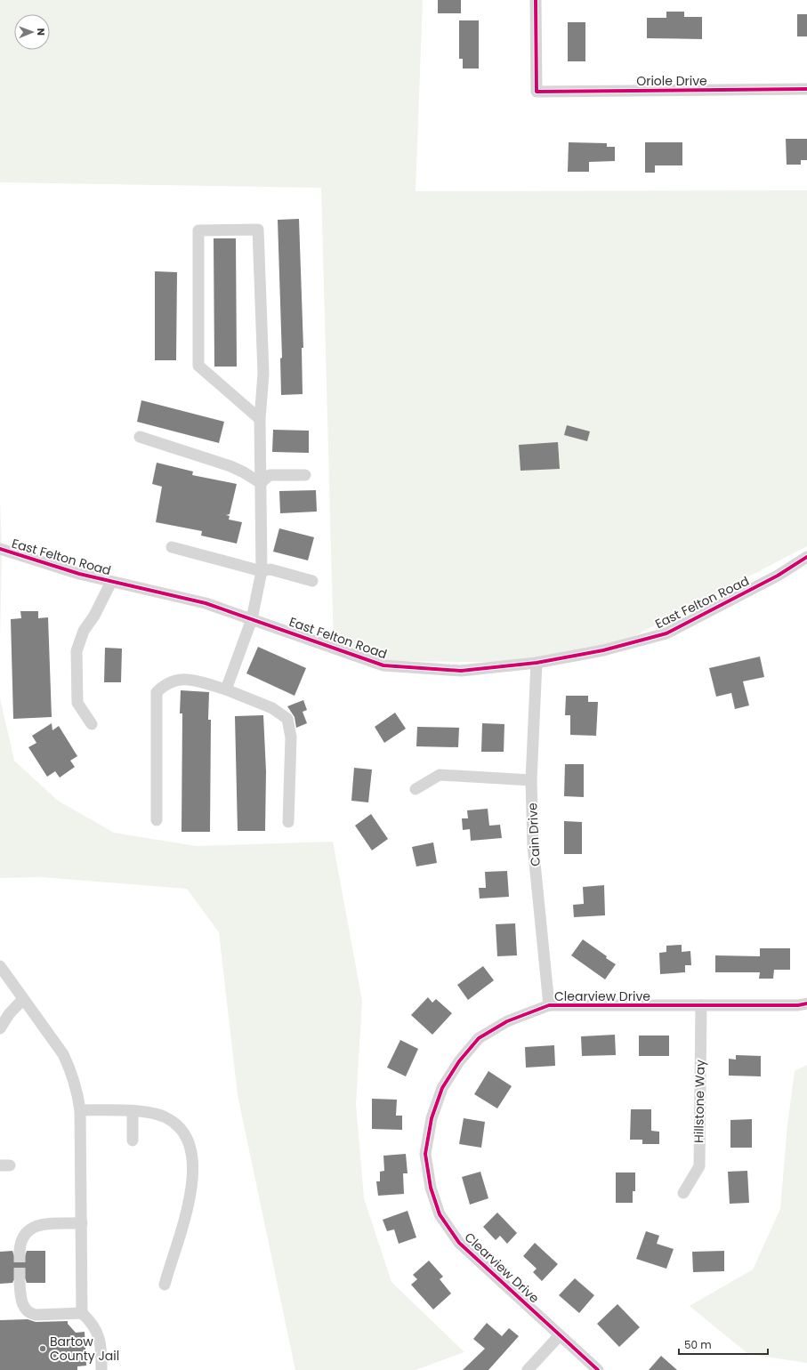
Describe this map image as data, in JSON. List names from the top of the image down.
{
  "streets": {
    "street": [
      "Oriole Drive",
      "East Felton Road",
      "Cain Drive",
      "Clearview Drive",
      "Hillstone Way"
    ]
  },
  "crossings": [
    ["East Felton Road", "Cain Drive"],
    ["Cain Drive", "Clearview Drive"],
    ["Clearview Drive", "Hillstone Way"]
  ],
  "places": ["Bartow County Jail"],
  "scale_bar": "50 m",
  "north": "right"
}
